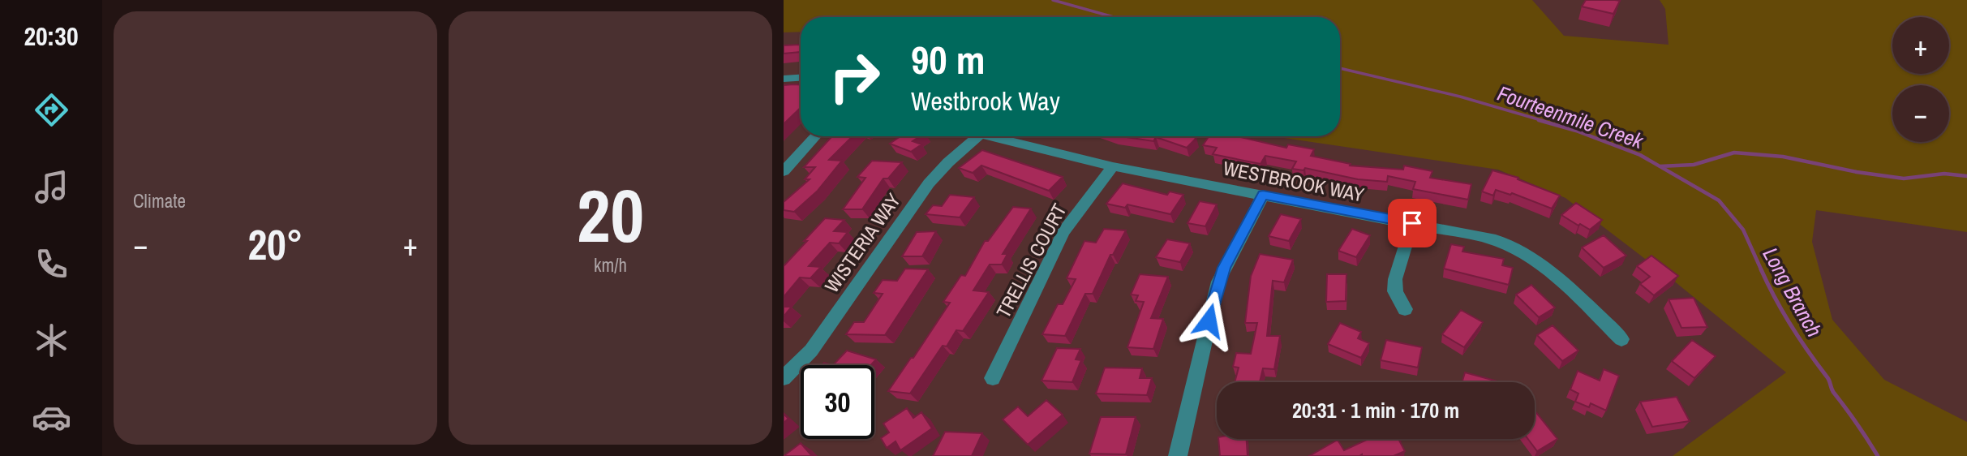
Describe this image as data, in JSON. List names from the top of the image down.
{
  "streets": {
    "street": ["WESTBROOK WAY", "WISTERIA WAY", "TRELLIS COURT"]
  },
  "crossings": [
    ["WESTBROOK WAY", "TRELLIS COURT"]
  ],
  "water": ["Fourteenmile Creek", "Long Branch"],
  "page": {
    "tabs": "20:30",
    "tile": [
      "Climate",
      ["20", "km/h"]
    ],
    "map_buttons": ["+", "−"],
    "turn": ["90 m", "Westbrook Way"],
    "heat": ["−", "20°", "+"],
    "limit": "30",
    "trip": "20:31 · 1 min · 170 m"
  }
}
